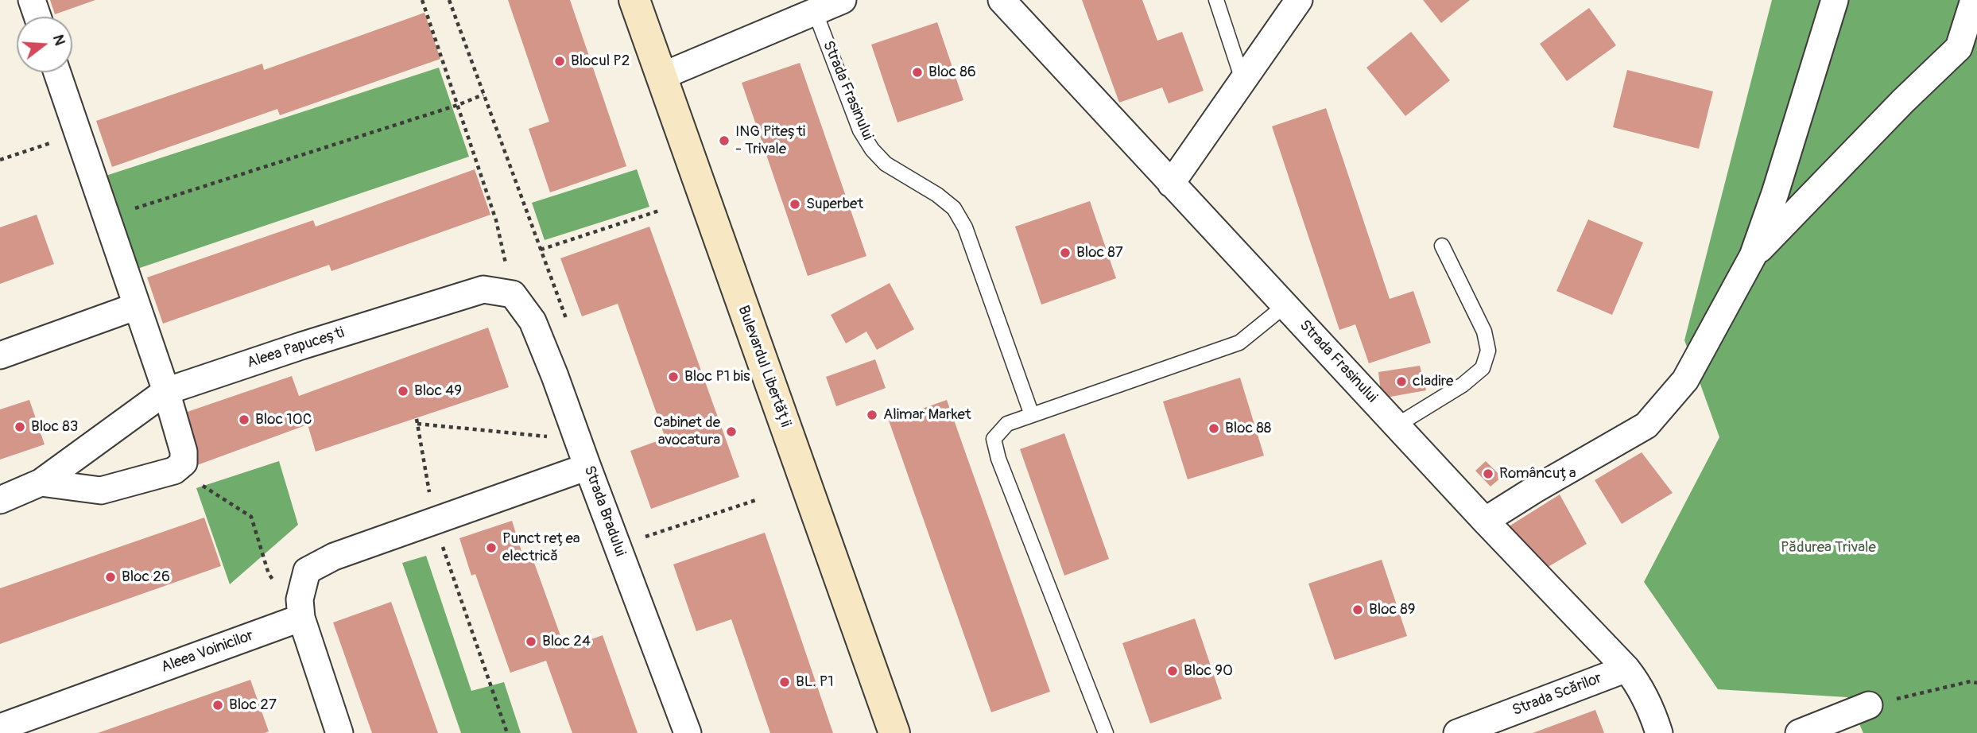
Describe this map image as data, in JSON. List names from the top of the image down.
{
  "streets": {
    "main road": ["Bulevardul Libertății"],
    "street": [
      "Strada Frasinului",
      "Aleea Papucești",
      "Strada Bradului",
      "Aleea Voinicilor",
      "Strada Scărilor"
    ]
  },
  "crossings": [
    ["Strada Frasinului", "Strada Scărilor"],
    ["Aleea Papucești", "Strada Bradului"]
  ],
  "parks": ["Pădurea Trivale"],
  "places": [
    "Blocul P2",
    "Bloc 86",
    "ING Pitești - Trivale",
    "Superbet",
    "Bloc 87",
    "Bloc P1 bis",
    "cladire",
    "Bloc 49",
    "Alimar Market",
    "Bloc 10C",
    "Bloc 83",
    "Bloc 88",
    "Cabinet de avocatura",
    "Româncuța",
    "Punct rețea electrică",
    "Bloc 26",
    "Bloc 89",
    "Bloc 24",
    "Bloc 90",
    "BL. P1",
    "Bloc 27"
  ],
  "north": "right"
}
